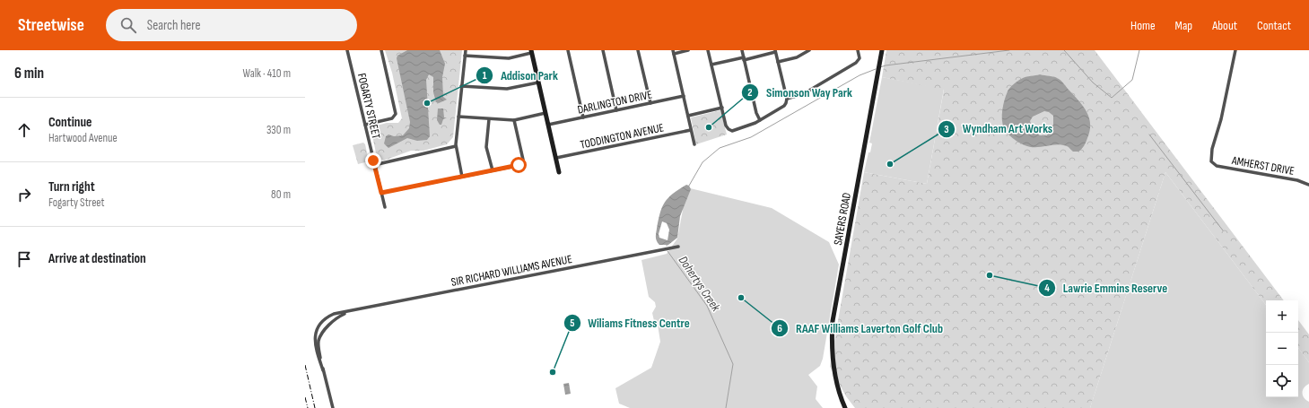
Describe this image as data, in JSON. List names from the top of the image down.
{
  "streets": {
    "main road": ["SAYERS ROAD"],
    "street": [
      "DARLINGTON DRIVE",
      "FOGARTY STREET",
      "TODDINGTON AVENUE",
      "AMHERST DRIVE",
      "SIR RICHARD WILLIAMS AVENUE"
    ]
  },
  "water": ["Dohertys Creek"],
  "places": [
    "Addison Park",
    "Simonson Way Park",
    "Wyndham Art Works",
    "Lawrie Emmins Reserve",
    "RAAF Williams Laverton Golf Club",
    "Wiliams Fitness Centre"
  ],
  "page": {
    "header": "Streetwise",
    "search": "Search here",
    "nav": [
      "Home",
      "Map",
      "About",
      "Contact"
    ],
    "heading": ["6 min", "Walk · 410 m"],
    "list": [
      ["Continue", "Hartwood Avenue", "330 m"],
      ["Turn right", "Fogarty Street", "80 m"],
      "Arrive at destination"
    ],
    "map_buttons": ["+", "−"]
  }
}
